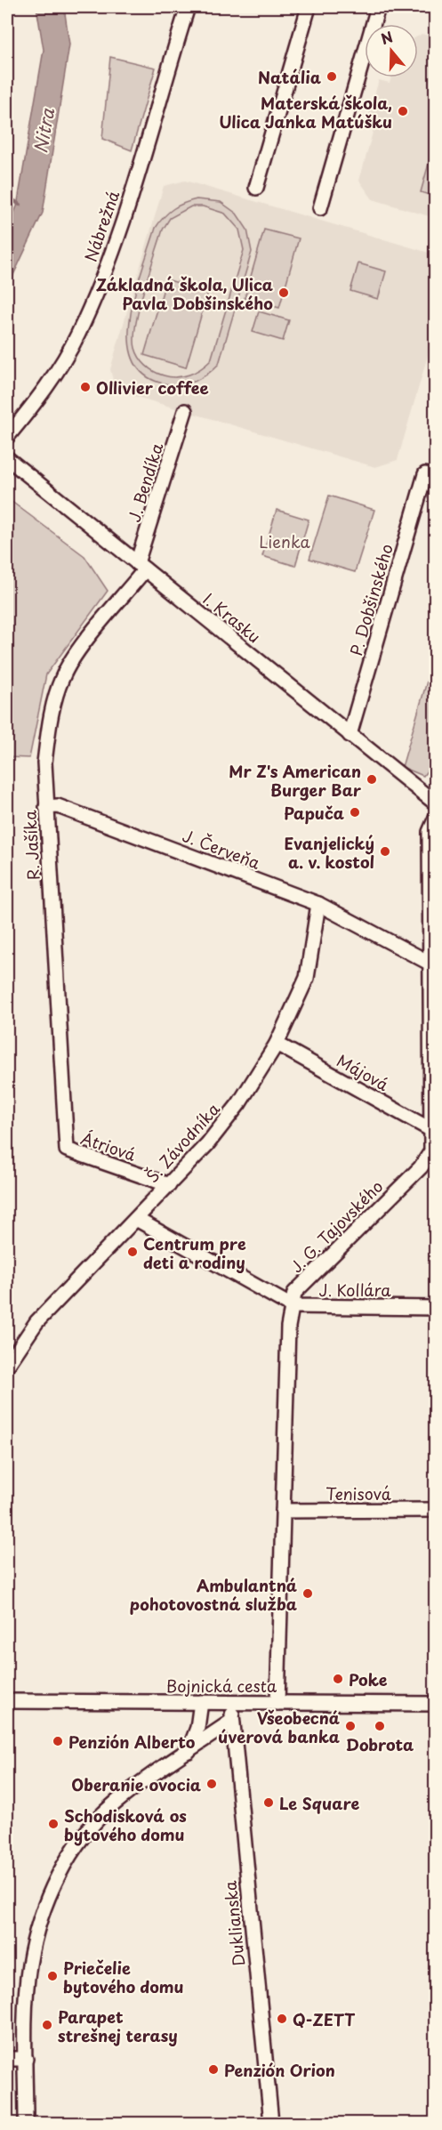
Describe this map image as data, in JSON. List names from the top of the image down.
{
  "streets": {
    "street": [
      "Nábrežná",
      "J. Bendíka",
      "P. Dobšinského",
      "I. Krasku",
      "R. Jašíka",
      "J. Červeňa",
      "Májová",
      "Š. Závodníka",
      "Átriová",
      "J. G. Tajovského",
      "J. Kollára",
      "Tenisová",
      "Bojnická cesta",
      "Duklianska"
    ]
  },
  "crossings": [
    ["J. Bendíka", "I. Krasku"],
    ["J. Bendíka", "R. Jašíka"],
    ["P. Dobšinského", "I. Krasku"],
    ["I. Krasku", "R. Jašíka"],
    ["R. Jašíka", "J. Červeňa"],
    ["R. Jašíka", "Átriová"],
    ["J. Červeňa", "Š. Závodníka"],
    ["J. Červeňa", "J. G. Tajovského"],
    ["Májová", "Š. Závodníka"],
    ["Májová", "J. G. Tajovského"],
    ["Š. Závodníka", "Átriová"],
    ["Š. Závodníka", "J. Kollára"],
    ["J. G. Tajovského", "J. Kollára"],
    ["J. G. Tajovského", "Tenisová"],
    ["J. G. Tajovského", "Bojnická cesta"],
    ["Bojnická cesta", "Duklianska"]
  ],
  "water": ["Nitra"],
  "parks": ["Lienka"],
  "places": [
    "Natália",
    "Materská škola, Ulica Janka Matúšku",
    "Základná škola, Ulica Pavla Dobšinského",
    "Ollivier coffee",
    "Mr Z's American Burger Bar",
    "Papuča",
    "Evanjelický a. v. kostol",
    "Centrum pre deti a rodiny",
    "Ambulantná pohotovostná služba",
    "Poke",
    "Všeobecná úverová banka",
    "Dobrota",
    "Penzión Alberto",
    "Oberanie ovocia",
    "Le Square",
    "Schodisková os bytového domu",
    "Priečelie bytového domu",
    "Q-ZETT",
    "Parapet strešnej terasy",
    "Penzión Orion"
  ],
  "north": "top"
}
